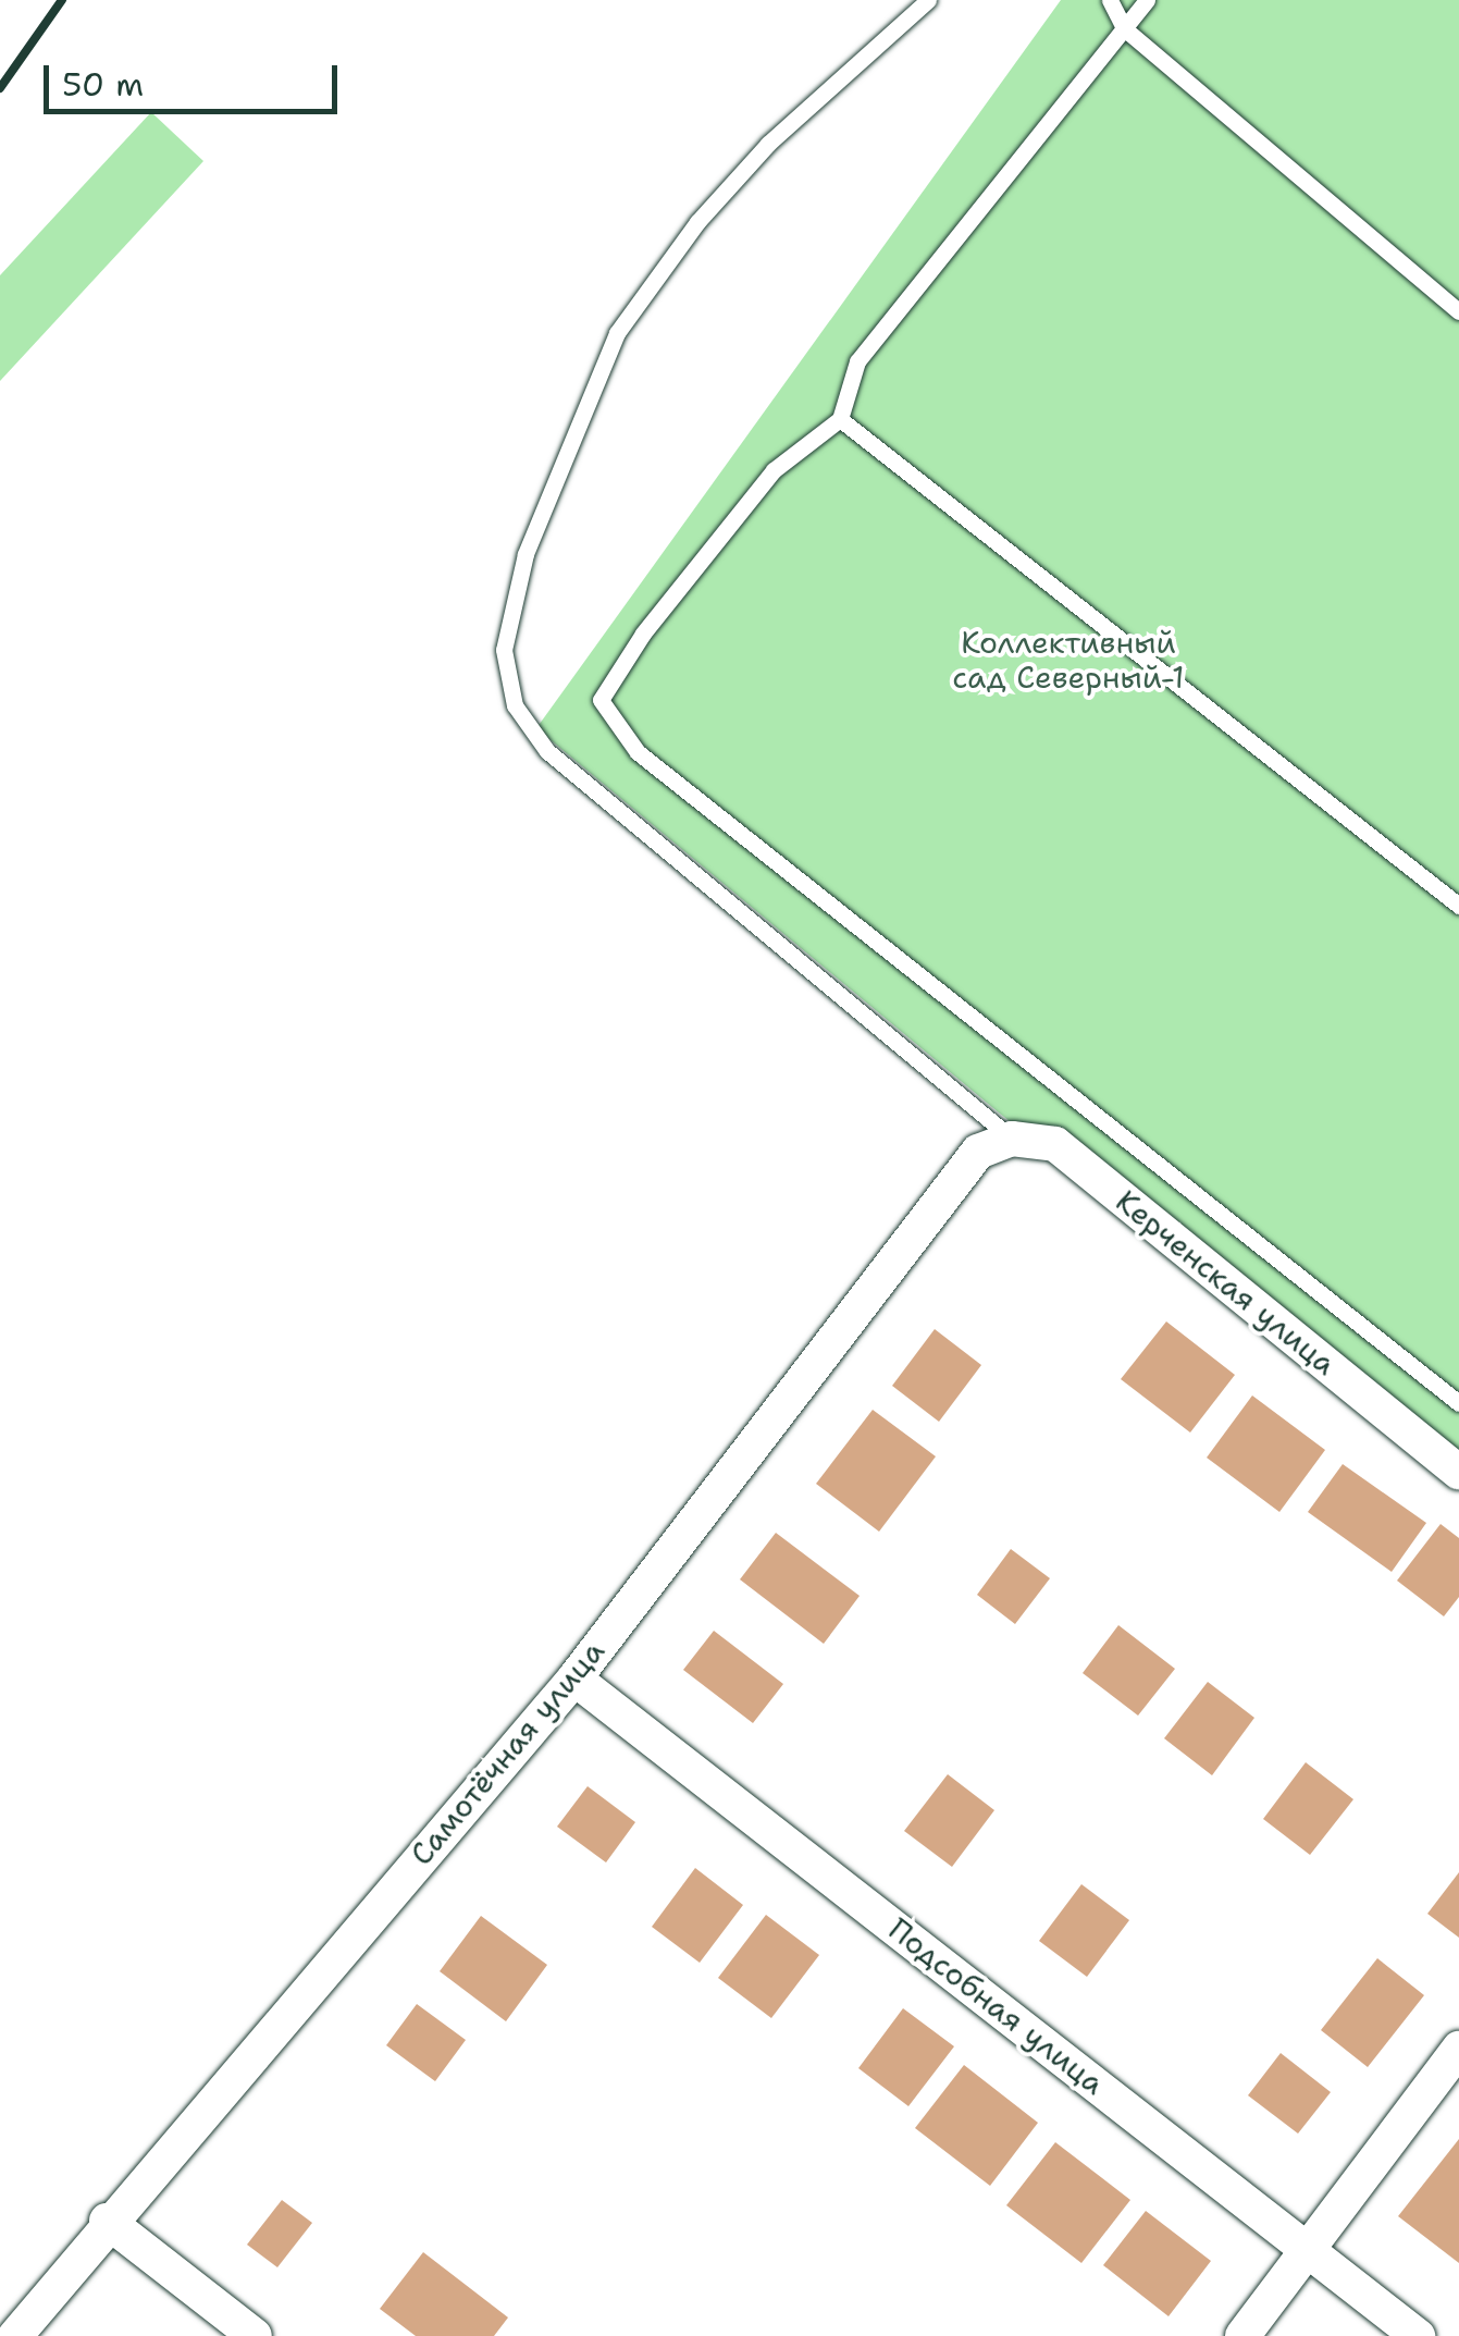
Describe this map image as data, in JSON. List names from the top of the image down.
{
  "streets": {
    "street": ["Керченская улица", "Самотёчная улица", "Подсобная улица"]
  },
  "crossings": [
    ["Керченская улица", "Самотёчная улица"],
    ["Самотёчная улица", "Подсобная улица"]
  ],
  "parks": ["Коллективный сад Северный-1"],
  "scale_bar": "50 m"
}
